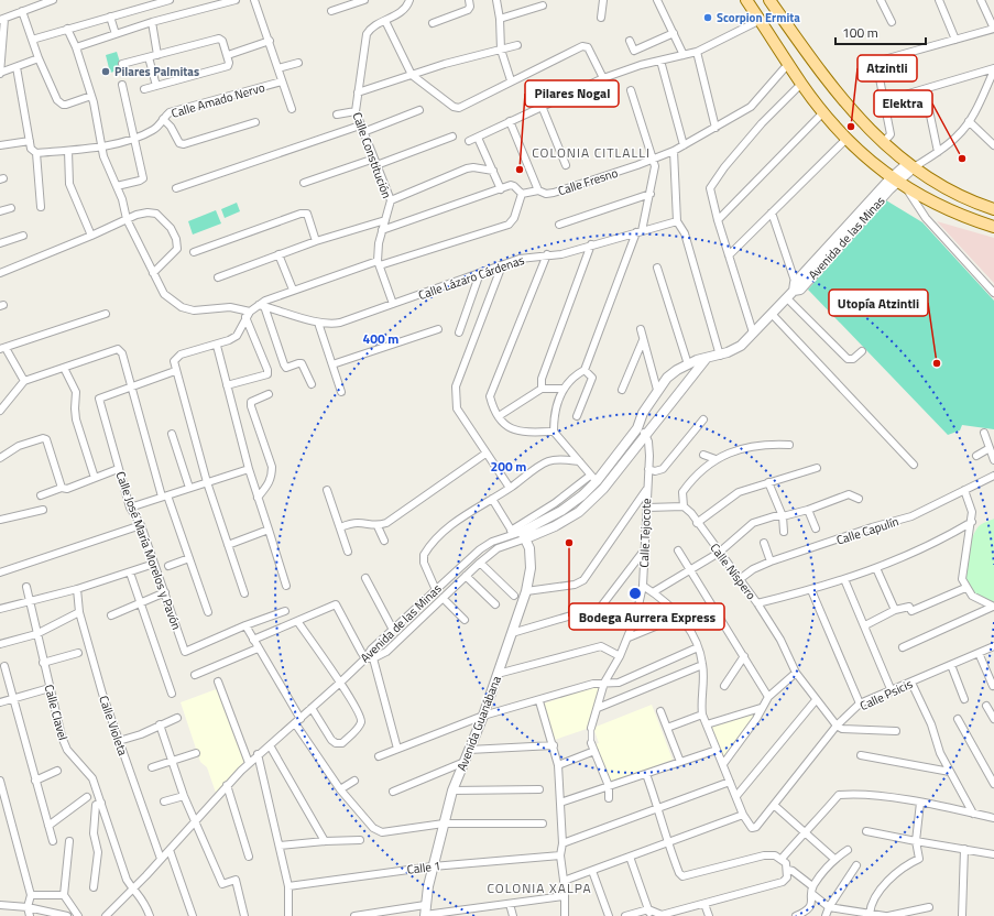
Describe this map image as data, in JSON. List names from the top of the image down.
{
  "streets": {
    "street": [
      "Calle Amado Nervo",
      "Calle Constitución",
      "Calle Fresno",
      "Avenida de las Minas",
      "Calle Lázaro Cárdenas",
      "Calle Capulín",
      "Calle Tejocote",
      "Calle José María Morelos y Pavón",
      "Calle Níspero",
      "Calle Psicis",
      "Calle Clavel",
      "Avenida Guanábana",
      "Calle Violeta",
      "Calle 1"
    ]
  },
  "crossings": [
    ["Calle Constitución", "Calle Lázaro Cárdenas"],
    ["Avenida de las Minas", "Calle Tejocote"],
    ["Avenida de las Minas", "Calle Clavel"],
    ["Avenida de las Minas", "Avenida Guanábana"],
    ["Avenida de las Minas", "Calle Violeta"],
    ["Calle Capulín", "Calle Níspero"],
    ["Calle Tejocote", "Calle Psicis"],
    ["Calle Níspero", "Calle Psicis"],
    ["Avenida Guanábana", "Calle 1"]
  ],
  "districts": ["COLONIA CITLALLI", "COLONIA XALPA"],
  "places": [
    "Scorpion Ermita",
    "Pilares Palmitas",
    "Atzintli",
    "Elektra",
    "Pilares Nogal",
    "Utopía Atzintli",
    "Bodega Aurrera Express"
  ],
  "scale_bar": "100 m",
  "rings": ["400 m", "200 m"]
}
